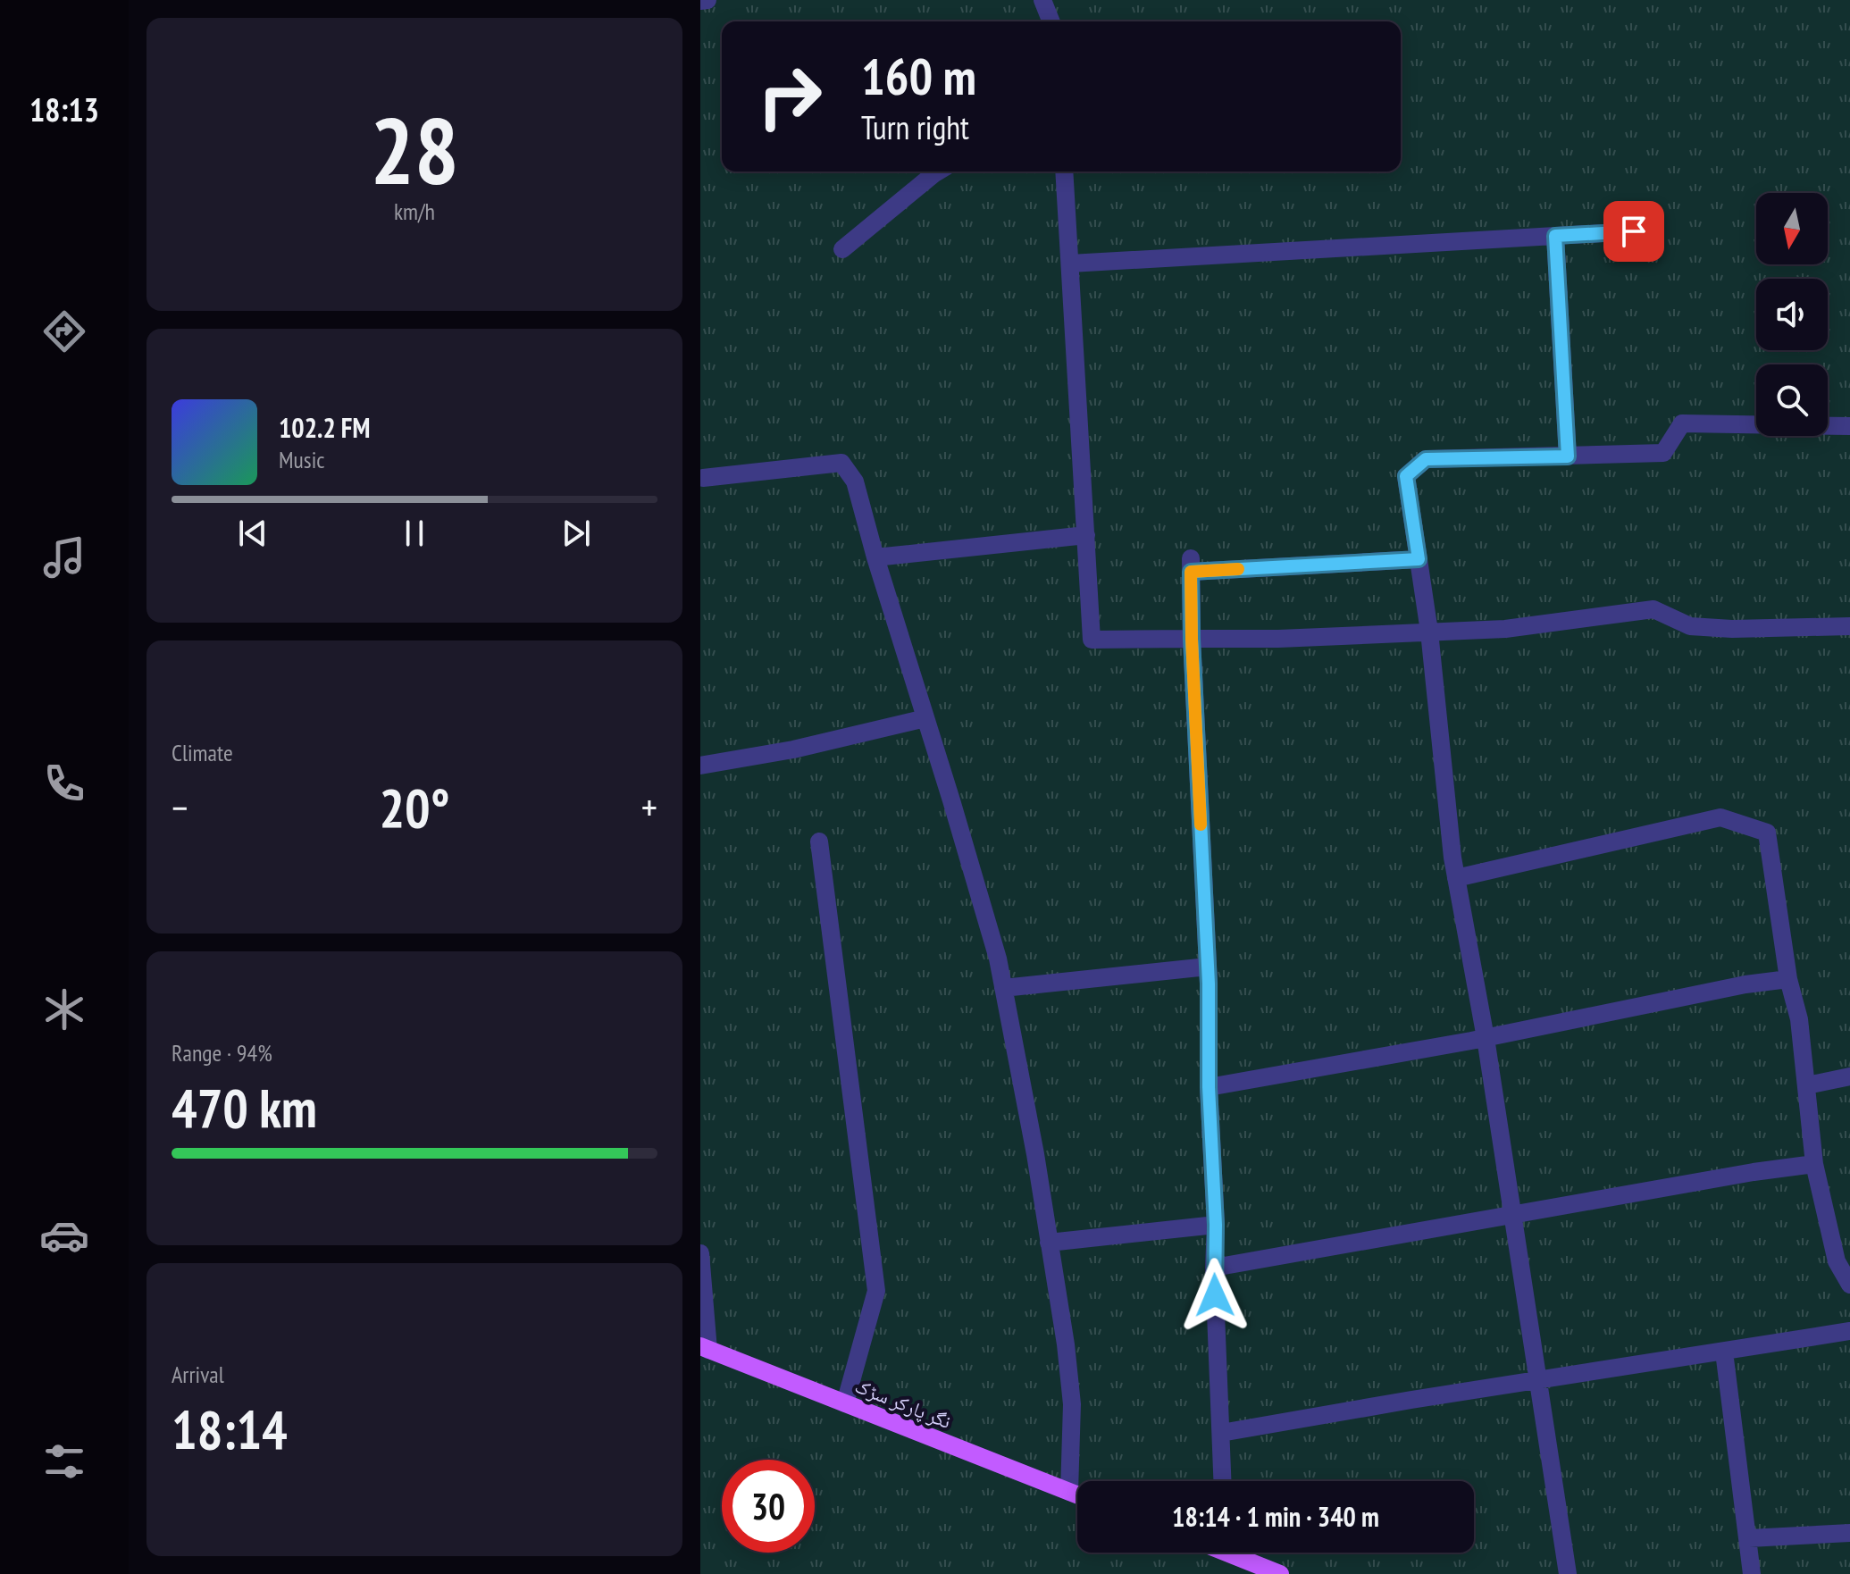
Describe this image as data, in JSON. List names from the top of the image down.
{
  "streets": {
    "main road": ["نگر پارکر سڑک"]
  },
  "north": "bottom",
  "page": {
    "tabs": "18:13",
    "tile": [
      ["28", "km/h"],
      "Climate",
      ["Range · 94%", "470 km"],
      ["Arrival", "18:14"]
    ],
    "turn": ["160 m", "Turn right"],
    "song": ["102.2 FM", "Music"],
    "heat": ["−", "20°", "+"],
    "limit": "30",
    "trip": "18:14 · 1 min · 340 m"
  }
}
